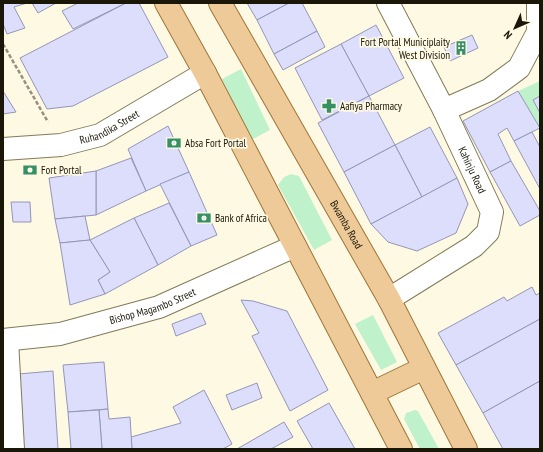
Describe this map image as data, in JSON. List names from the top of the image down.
{
  "streets": {
    "main road": ["Bwamba Road"],
    "street": ["Ruhandika Street", "Kahinju Road", "Bishop Magambo Street"]
  },
  "crossings": [
    ["Kahinju Road", "Bwamba Road"]
  ],
  "places": {
    "building": ["Fort Portal Municiplaity West Division"],
    "pharmacy": ["Aafiya Pharmacy"],
    "bank": ["Absa Fort Portal", "Fort Portal", "Bank of Africa"]
  },
  "north": "bottom left"
}
